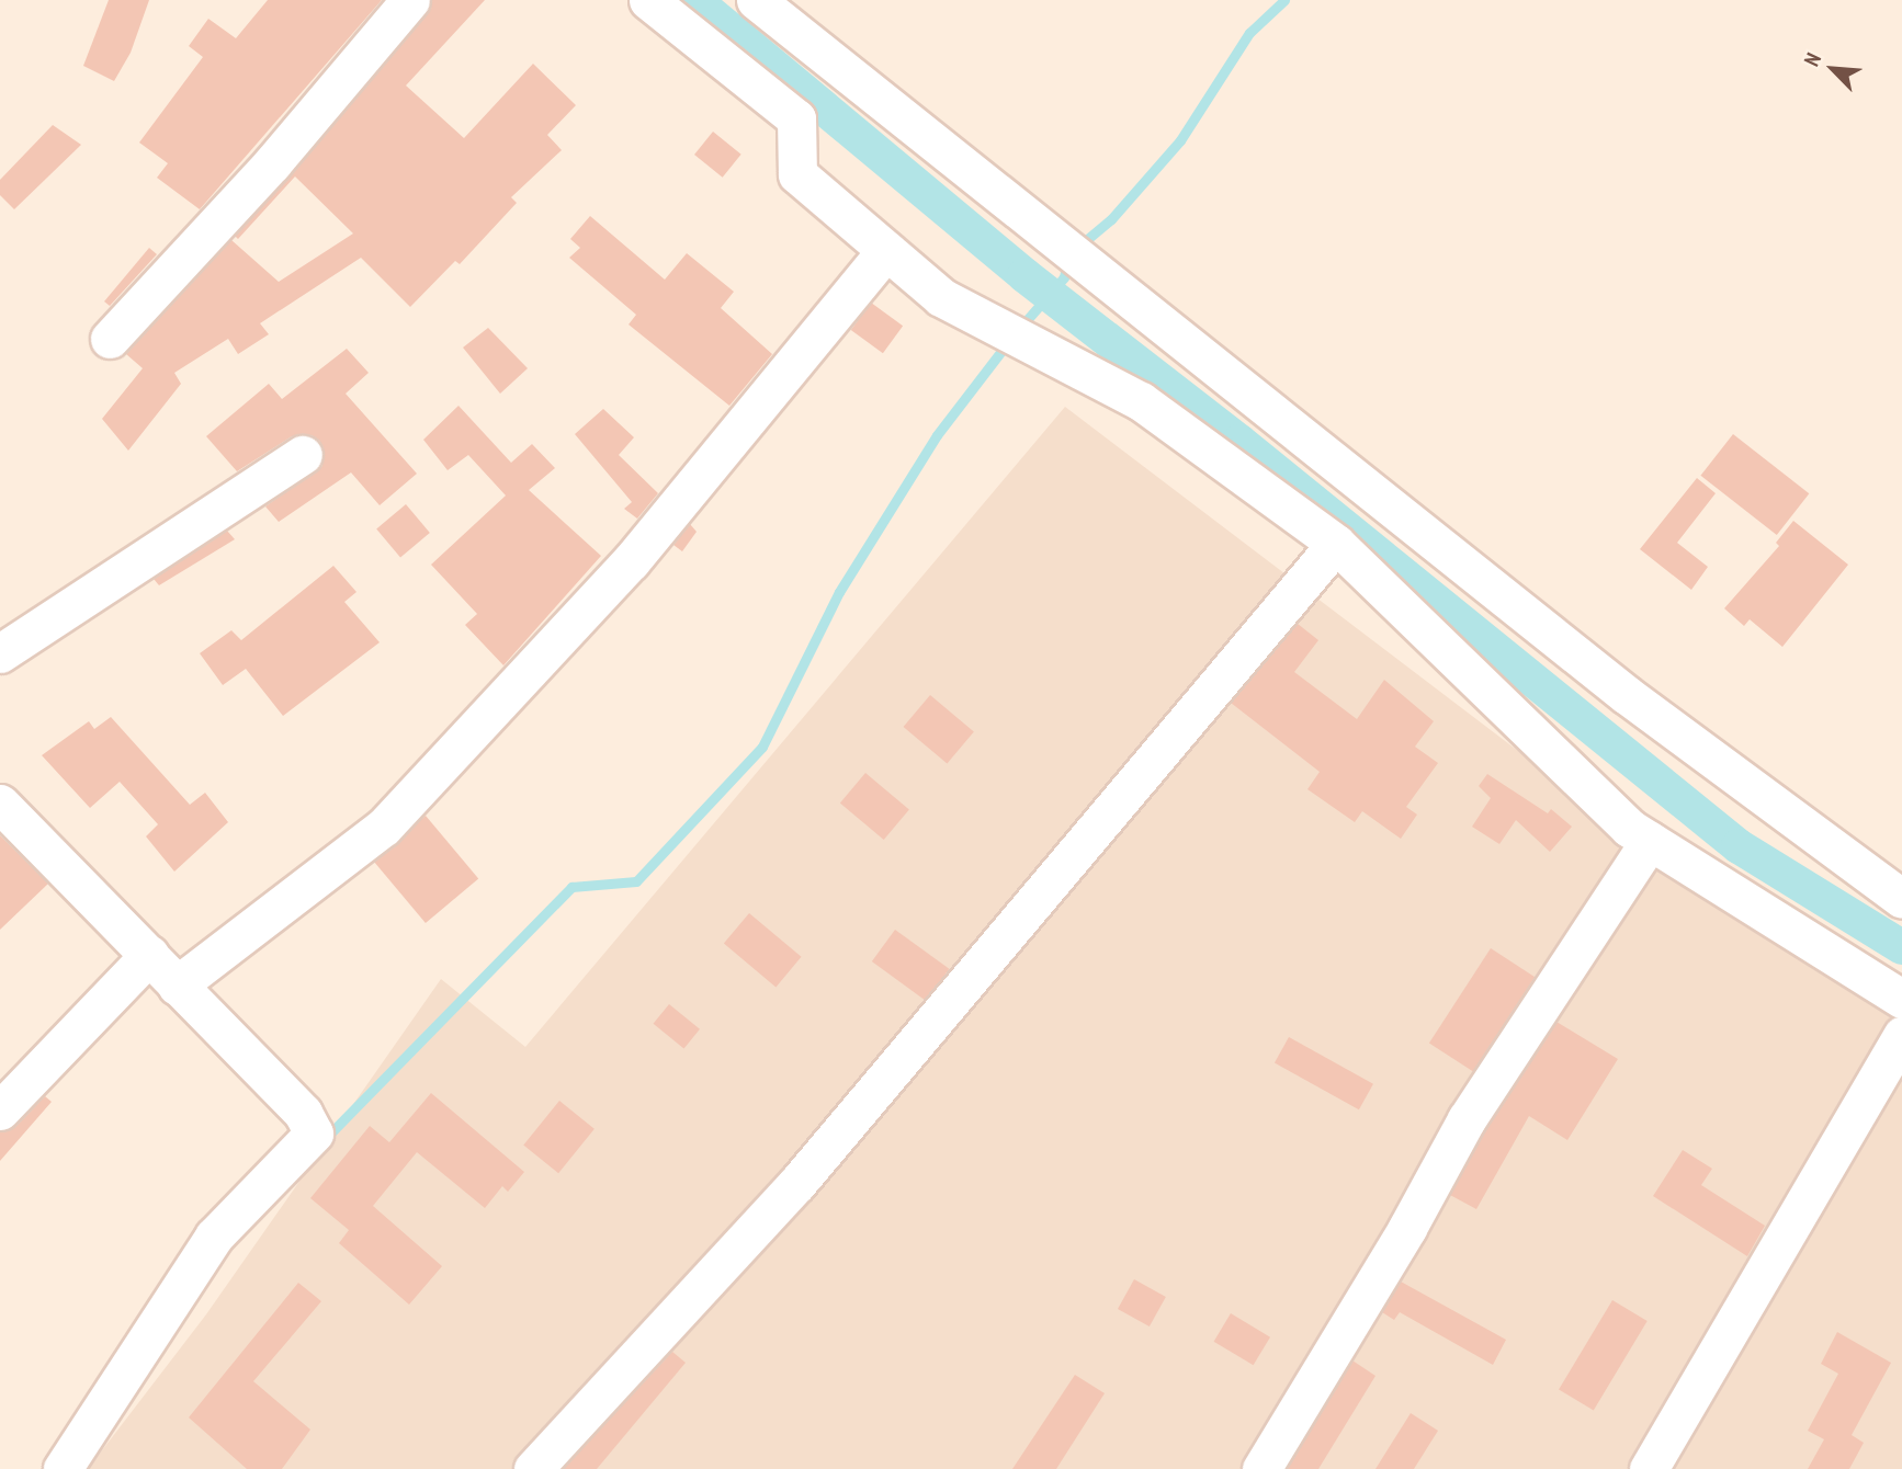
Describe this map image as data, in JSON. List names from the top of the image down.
{
  "north": "top left"
}
